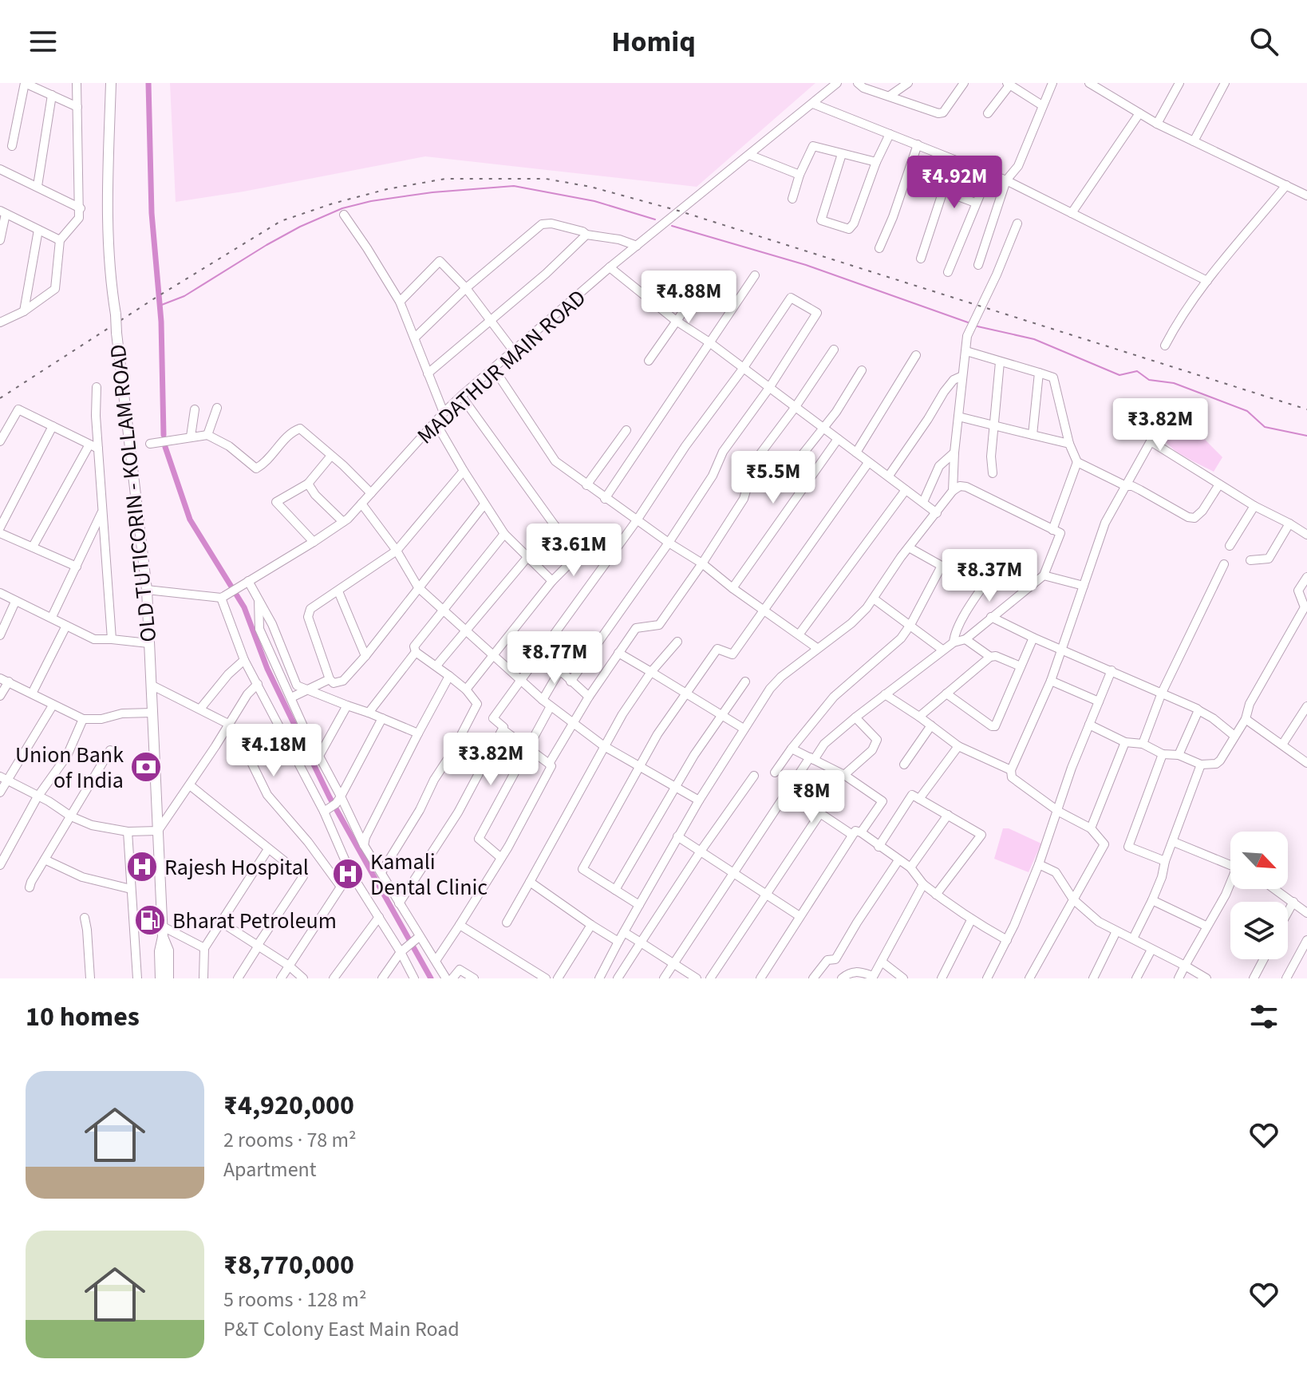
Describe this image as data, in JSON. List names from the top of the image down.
{
  "streets": {
    "main road": ["OLD TUTICORIN - KOLLAM ROAD"],
    "street": ["MADATHUR MAIN ROAD"]
  },
  "places": {
    "bank": ["Union Bank of India"],
    "hospital": ["Rajesh Hospital", "Kamali Dental Clinic"],
    "fuel station": ["Bharat Petroleum"]
  },
  "north": "bottom right",
  "page": {
    "header": "Homiq",
    "price": [
      "₹4.92M",
      "₹4.88M",
      "₹3.82M",
      "₹5.5M",
      "₹3.61M",
      "₹8.37M",
      "₹8.77M",
      "₹4.18M",
      "₹3.82M",
      "₹8M"
    ],
    "heading": "10 homes",
    "list": [
      {
        "name": "₹4,920,000",
        "note": "2 rooms · 78 m² · Apartment"
      },
      {
        "name": "₹8,770,000",
        "note": "5 rooms · 128 m² · P&T Colony East Main Road"
      }
    ]
  }
}
